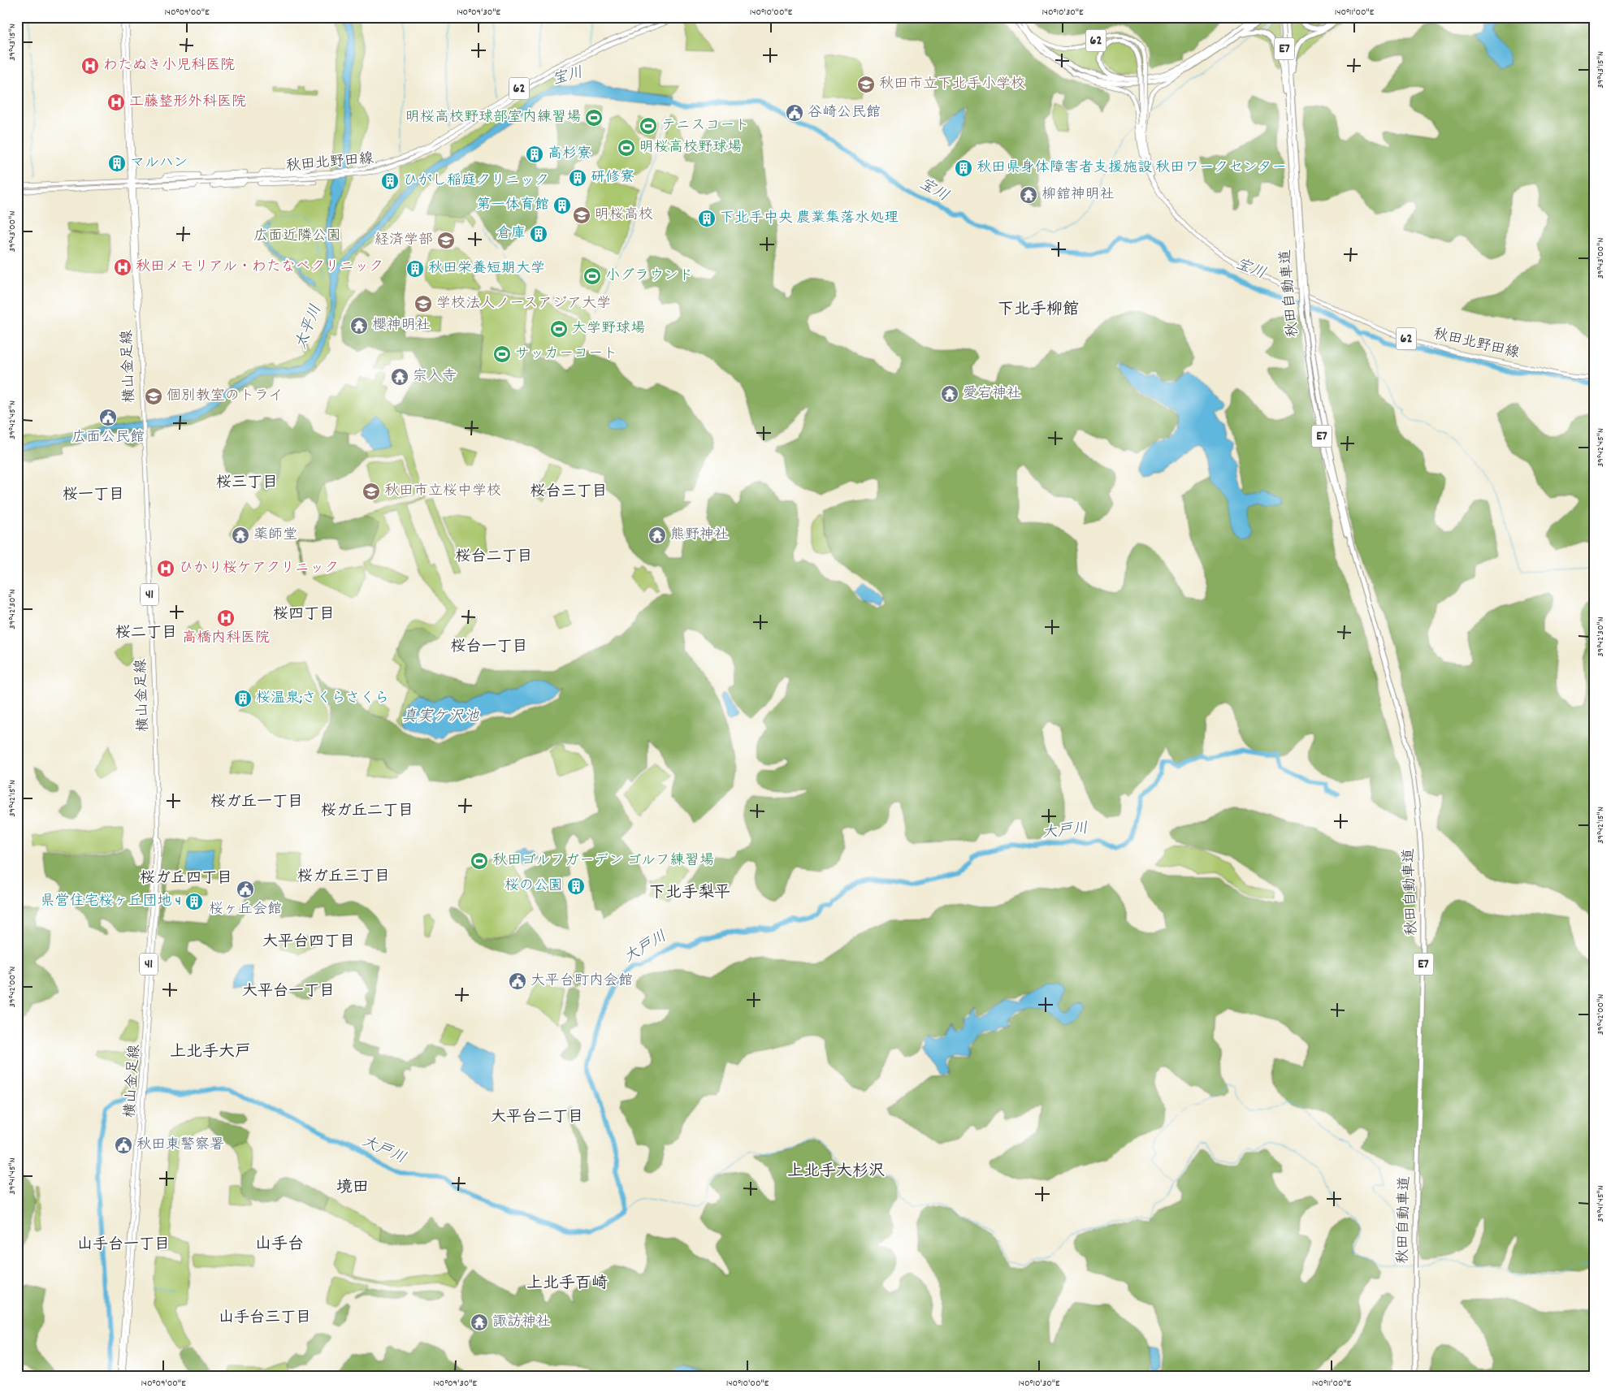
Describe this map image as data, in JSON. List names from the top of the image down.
{
  "streets": {
    "highway": ["E7", "秋田自動車道"],
    "main road": [
      "62",
      "秋田北野田線",
      "横山金足線",
      "41"
    ]
  },
  "crossings": [
    ["62", "秋田北野田線"],
    ["秋田北野田線", "横山金足線"]
  ],
  "districts": [
    "下北手柳館",
    "桜三丁目",
    "桜台三丁目",
    "桜一丁目",
    "桜台二丁目",
    "桜四丁目",
    "桜二丁目",
    "桜台一丁目",
    "桜ガ丘一丁目",
    "桜ガ丘二丁目",
    "桜ガ丘三丁目",
    "桜ガ丘四丁目",
    "下北手梨平",
    "大平台四丁目",
    "大平台一丁目",
    "上北手大戸",
    "大平台二丁目",
    "上北手大杉沢",
    "境田",
    "山手台一丁目",
    "山手台",
    "上北手百崎",
    "山手台三丁目"
  ],
  "water": [
    "宝川",
    "太平川",
    "真実ケ沢池",
    "大戸川"
  ],
  "parks": ["広面近隣公園"],
  "places": {
    "hospital": [
      "わたぬき小児科医院",
      "工藤整形外科医院",
      "秋田メモリアル・わたなべクリニック",
      "ひかり桜ケアクリニック",
      "高橋内科医院"
    ],
    "school or university": [
      "秋田市立下北手小学校",
      "明桜高校",
      "経済学部",
      "学校法人ノースアジア大学",
      "個別教室のトライ",
      "秋田市立桜中学校"
    ],
    "public building": [
      "谷崎公民館",
      "広面公民館",
      "桜ヶ丘会館",
      "大平台町内会館",
      "秋田東警察署"
    ],
    "sports": [
      "明桜高校野球部室内練習場",
      "テニスコート",
      "明桜高校野球場",
      "小グラウンド",
      "大学野球場",
      "サッカーコート",
      "秋田ゴルフガーデン ゴルフ練習場"
    ],
    "building": [
      "高杉寮",
      "マルハン",
      "秋田県身体障害者支援施設 秋田ワークセンター",
      "研修寮",
      "ひがし稲庭クリニック",
      "第一体育館",
      "下北手中央 農業集落水処理",
      "倉庫",
      "秋田栄養短期大学",
      "桜温泉;さくらさくら",
      "桜の公園",
      "県営住宅桜ヶ丘団地 4"
    ],
    "temple": [
      "柳舘神明社",
      "櫻神明社",
      "宗入寺",
      "愛宕神社",
      "薬師堂",
      "熊野神社",
      "諏訪神社"
    ]
  },
  "coordinates": [
    "140°09'00\"E",
    "140°09'30\"E",
    "140°10'00\"E",
    "140°10'30\"E",
    "140°11'00\"E",
    "39°43'15\"N",
    "39°43'00\"N",
    "39°42'45\"N",
    "39°42'30\"N",
    "39°42'15\"N",
    "39°42'00\"N",
    "39°41'45\"N"
  ]
}
